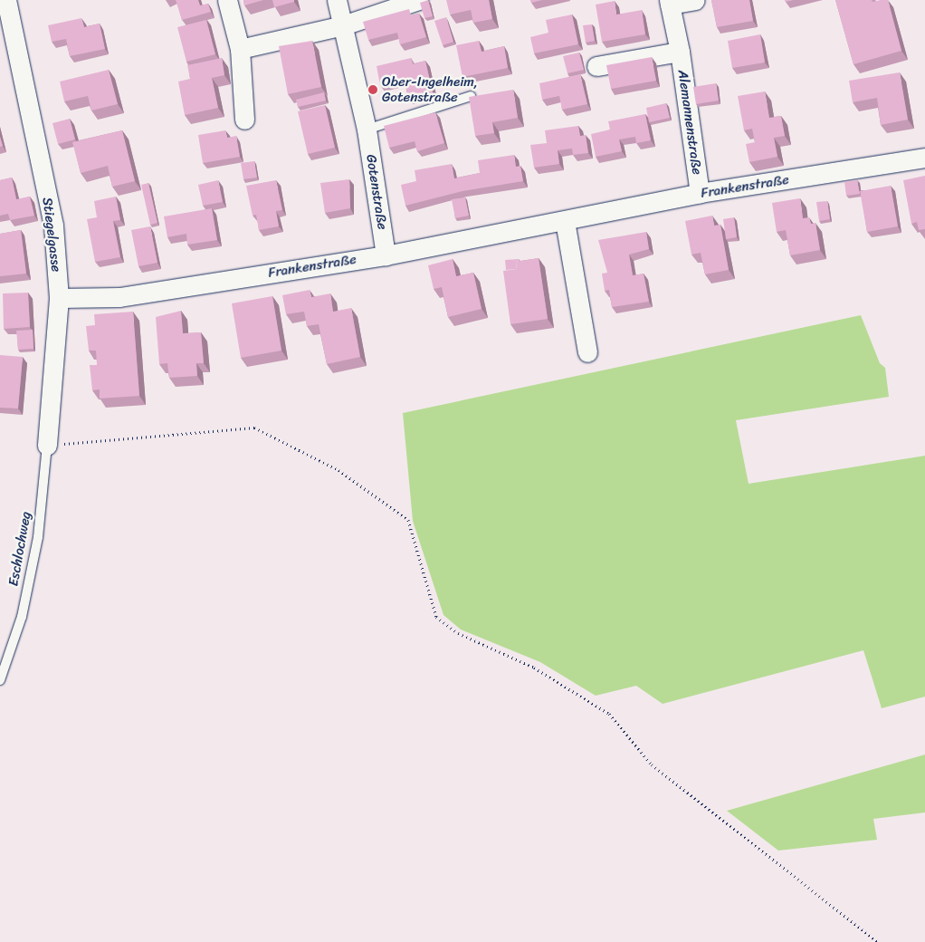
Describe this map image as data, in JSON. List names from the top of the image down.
{
  "streets": {
    "street": [
      "Alemannenstraße",
      "Frankenstraße",
      "Gotenstraße",
      "Stiegelgasse"
    ],
    "lane": ["Eschlochweg"]
  },
  "crossings": [
    ["Alemannenstraße", "Frankenstraße"],
    ["Frankenstraße", "Gotenstraße"],
    ["Frankenstraße", "Stiegelgasse"],
    ["Stiegelgasse", "Eschlochweg"]
  ],
  "places": ["Ober-Ingelheim, Gotenstraße"]
}
